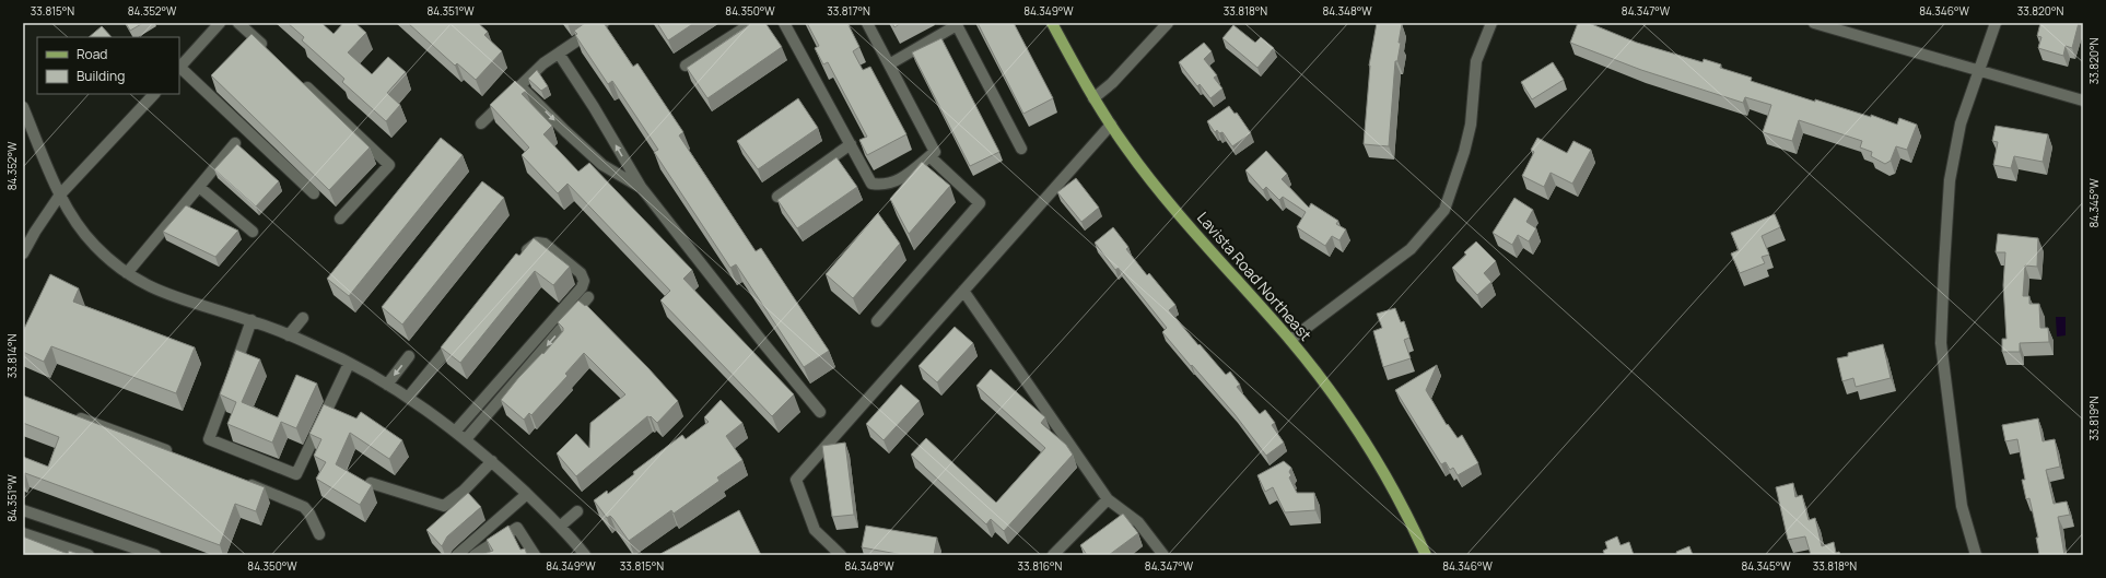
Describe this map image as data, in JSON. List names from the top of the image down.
{
  "streets": {
    "main road": ["Lavista Road Northeast"]
  },
  "legend": ["Road", "Building"],
  "coordinates": [
    "33.815°N",
    "84.352°W",
    "84.351°W",
    "84.350°W",
    "33.817°N",
    "84.349°W",
    "33.818°N",
    "84.348°W",
    "84.347°W",
    "84.346°W",
    "33.820°N",
    "84.345°W",
    "33.814°N",
    "33.819°N",
    "33.816°N"
  ]
}
